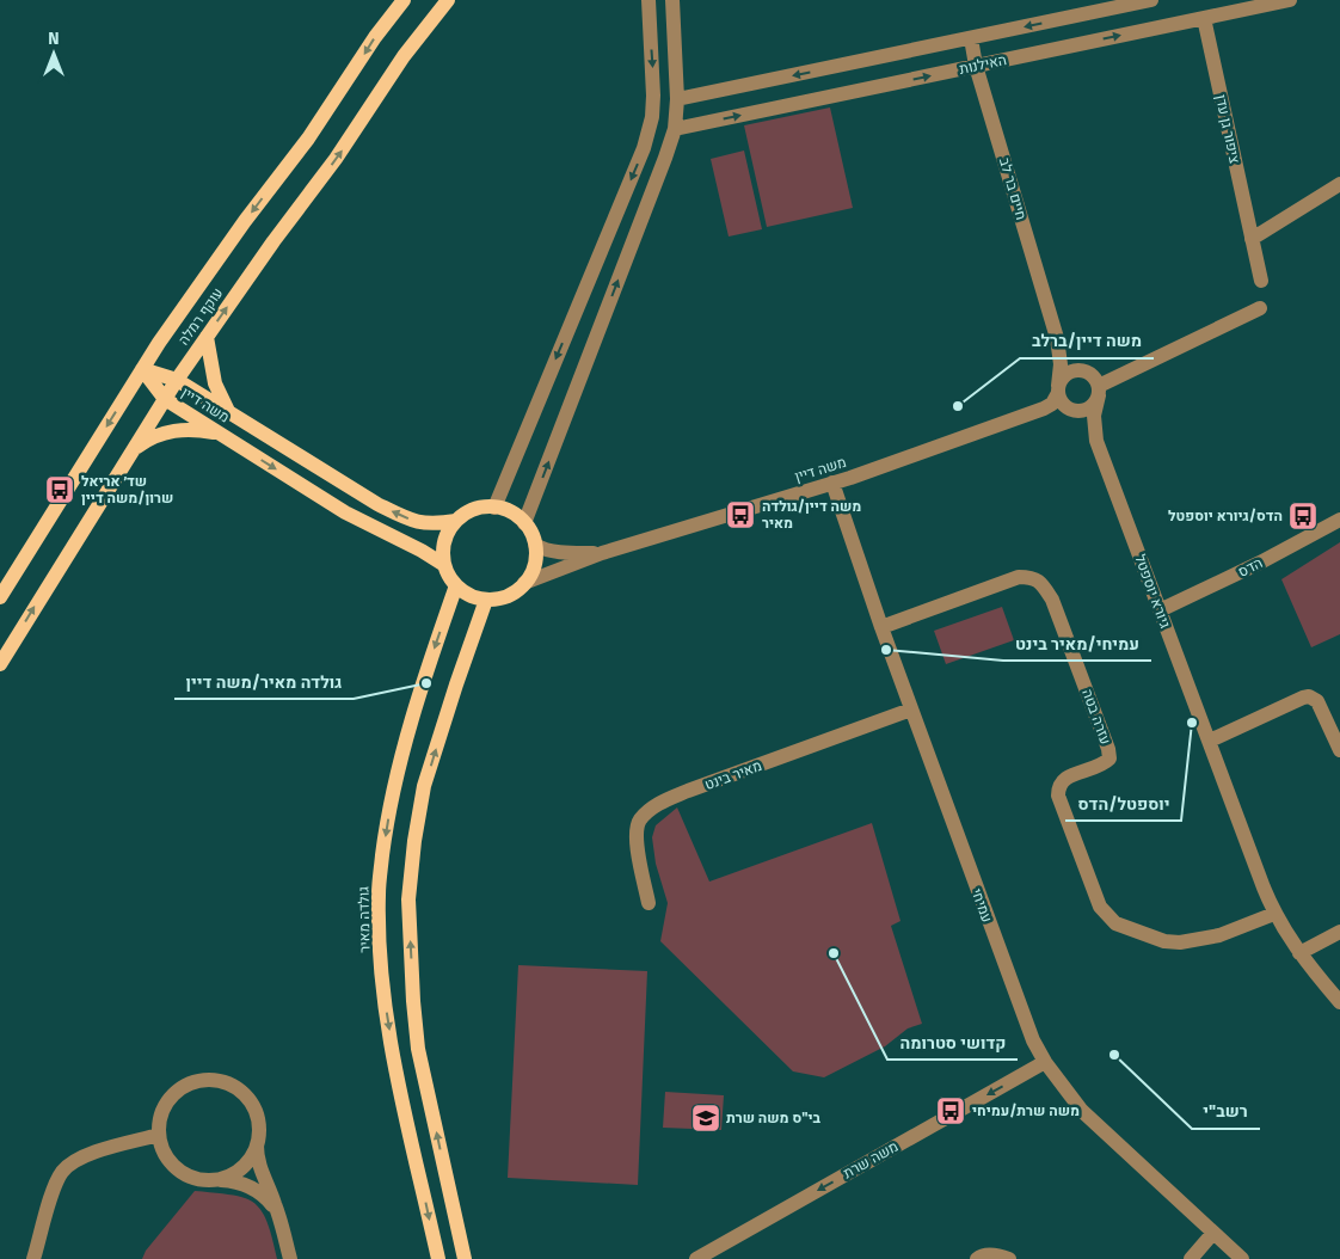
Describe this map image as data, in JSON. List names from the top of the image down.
{
  "streets": {
    "main road": ["עוקף רמלה", "משה דיין", "גולדה מאיר"],
    "street": [
      "האילנות",
      "ציפור גן עדן",
      "חיים בר לב",
      "הדס",
      "גיורא יוספטל",
      "עזרה בטה",
      "מאיר בינט",
      "עמיחי",
      "משה שרת"
    ]
  },
  "crossings": [
    ["האילנות", "ציפור גן עדן"],
    ["האילנות", "חיים בר לב"],
    ["חיים בר לב", "משה דיין"],
    ["חיים בר לב", "גיורא יוספטל"],
    ["עוקף רמלה", "משה דיין"],
    ["משה דיין", "גיורא יוספטל"],
    ["משה דיין", "עמיחי"],
    ["משה דיין", "גולדה מאיר"],
    ["הדס", "גיורא יוספטל"],
    ["גיורא יוספטל", "עזרה בטה"],
    ["עזרה בטה", "עמיחי"],
    ["מאיר בינט", "עמיחי"],
    ["עמיחי", "משה שרת"]
  ],
  "one_way": ["משה שרת"],
  "places": {
    "other": [
      "משה דיין/ברלב",
      "עמיחי/מאיר בינט",
      "גולדה מאיר/משה דיין",
      "יוספטל/הדס",
      "קדושי סטרומה",
      "רשב\"י"
    ],
    "bus stop": [
      "שד׳ אריאל שרון/משה דיין",
      "משה דיין/גולדה מאיר",
      "הדס/גיורא יוספטל",
      "משה שרת/עמיחי"
    ],
    "school or university": ["בי\"ס משה שרת"]
  },
  "north": "top"
}
